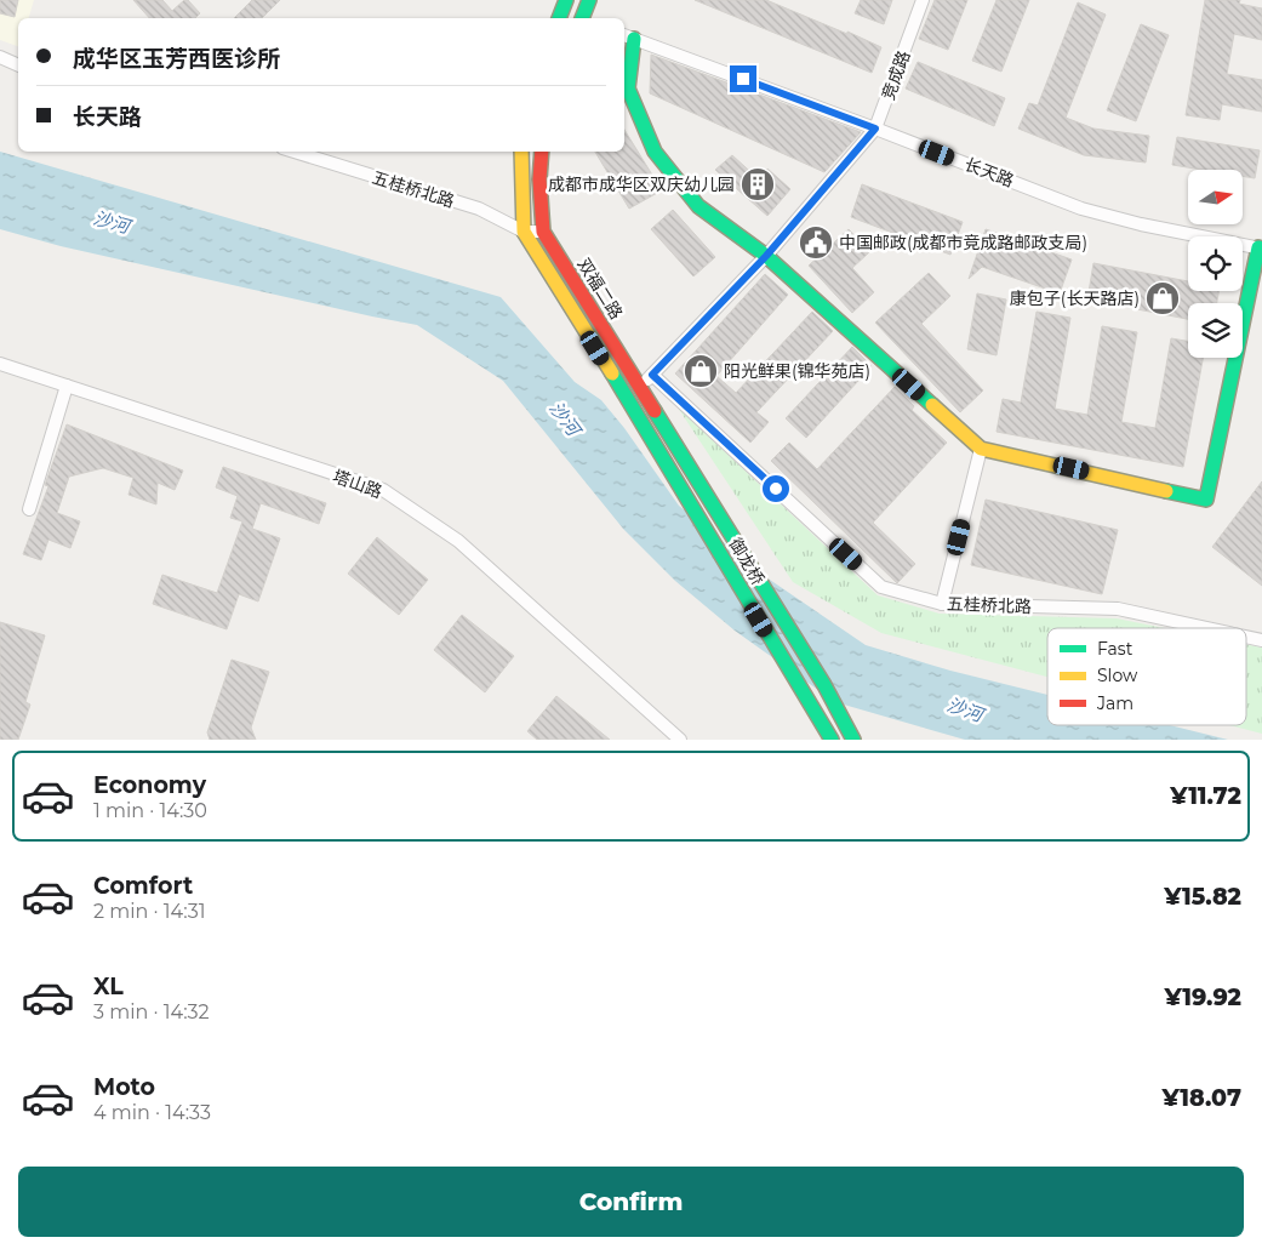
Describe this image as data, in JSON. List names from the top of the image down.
{
  "streets": {
    "main road": ["双福二路", "御龙桥"],
    "street": [
      "竞成路",
      "长天路",
      "五桂桥北路",
      "塔山路"
    ]
  },
  "crossings": [
    ["竞成路", "长天路"],
    ["竞成路", "五桂桥北路"],
    ["竞成路", "双福二路"],
    ["五桂桥北路", "双福二路"],
    ["五桂桥北路", "御龙桥"],
    ["双福二路", "御龙桥"]
  ],
  "water": ["沙河"],
  "places": {
    "building": ["成都市成华区双庆幼儿园"],
    "public building": ["中国邮政(成都市竞成路邮政支局)"],
    "shop": ["康包子(长天路店)", "阳光鲜果(锦华苑店)"]
  },
  "legend": ["Fast", "Slow", "Jam"],
  "north": "right",
  "page": {
    "banner": ["成华区玉芳西医诊所", "长天路"],
    "list": [
      {
        "name": "Economy",
        "note": "1 min · 14:30",
        "value": "¥11.72"
      },
      {
        "name": "Comfort",
        "note": "2 min · 14:31",
        "value": "¥15.82"
      },
      {
        "name": "XL",
        "note": "3 min · 14:32",
        "value": "¥19.92"
      },
      {
        "name": "Moto",
        "note": "4 min · 14:33",
        "value": "¥18.07"
      }
    ],
    "buttons": "Confirm"
  }
}
